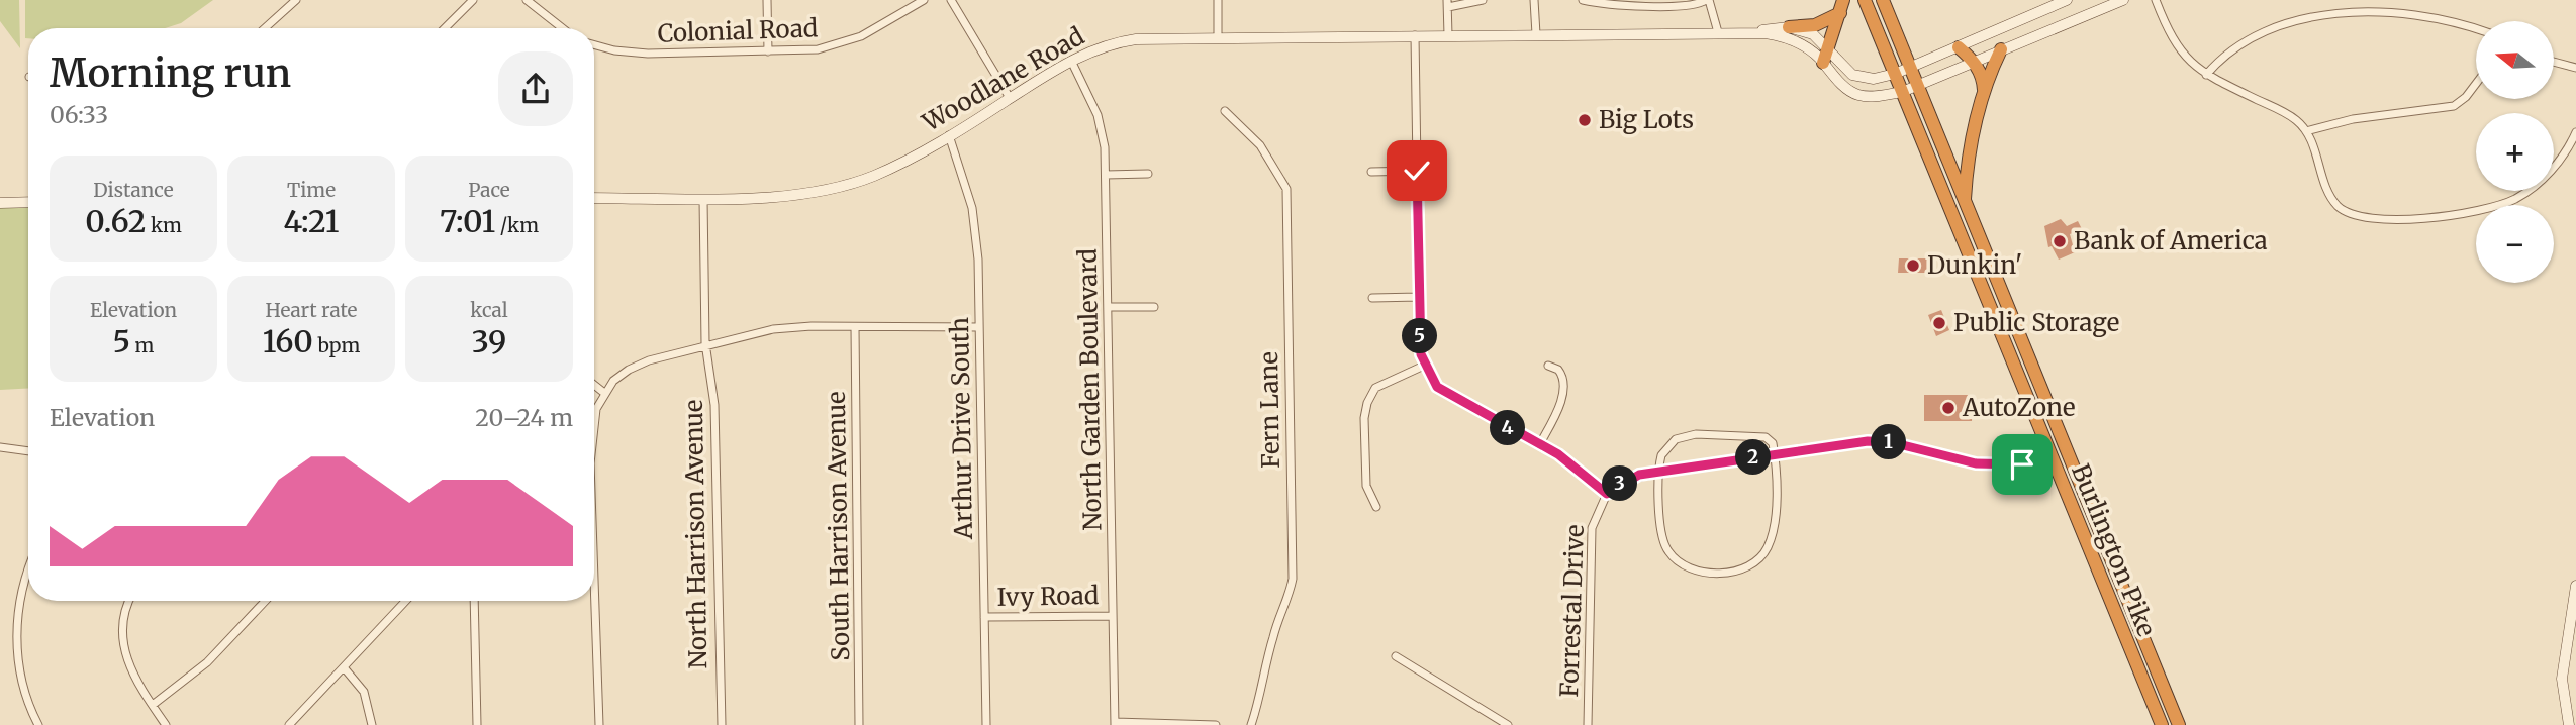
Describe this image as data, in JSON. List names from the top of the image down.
{
  "streets": {
    "highway": ["Burlington Pike"],
    "street": [
      "Colonial Road",
      "Woodlane Road",
      "North Garden Boulevard",
      "Fern Lane",
      "Arthur Drive South",
      "South Harrison Avenue",
      "North Harrison Avenue",
      "Ivy Road",
      "Forrestal Drive"
    ]
  },
  "crossings": [
    ["Woodlane Road", "North Garden Boulevard"],
    ["Woodlane Road", "Arthur Drive South"],
    ["Woodlane Road", "North Harrison Avenue"],
    ["Woodlane Road", "Burlington Pike"],
    ["North Garden Boulevard", "Ivy Road"],
    ["Arthur Drive South", "Ivy Road"],
    ["Burlington Pike", "Forrestal Drive"]
  ],
  "places": [
    "Big Lots",
    "Bank of America",
    "Dunkin'",
    "Public Storage",
    "AutoZone"
  ],
  "north": "left",
  "page": {
    "map_buttons": ["+", "−"],
    "heading": ["Morning run", "06:33"],
    "stats": [
      ["Distance", "0.62 km"],
      ["Time", "4:21"],
      ["Pace", "7:01 /km"],
      ["Elevation", "5 m"],
      ["Heart rate", "160 bpm"],
      ["kcal", "39"]
    ],
    "pins": [
      "5",
      "4",
      "1",
      "2",
      "3"
    ],
    "chart": ["Elevation", "20–24 m"]
  }
}
